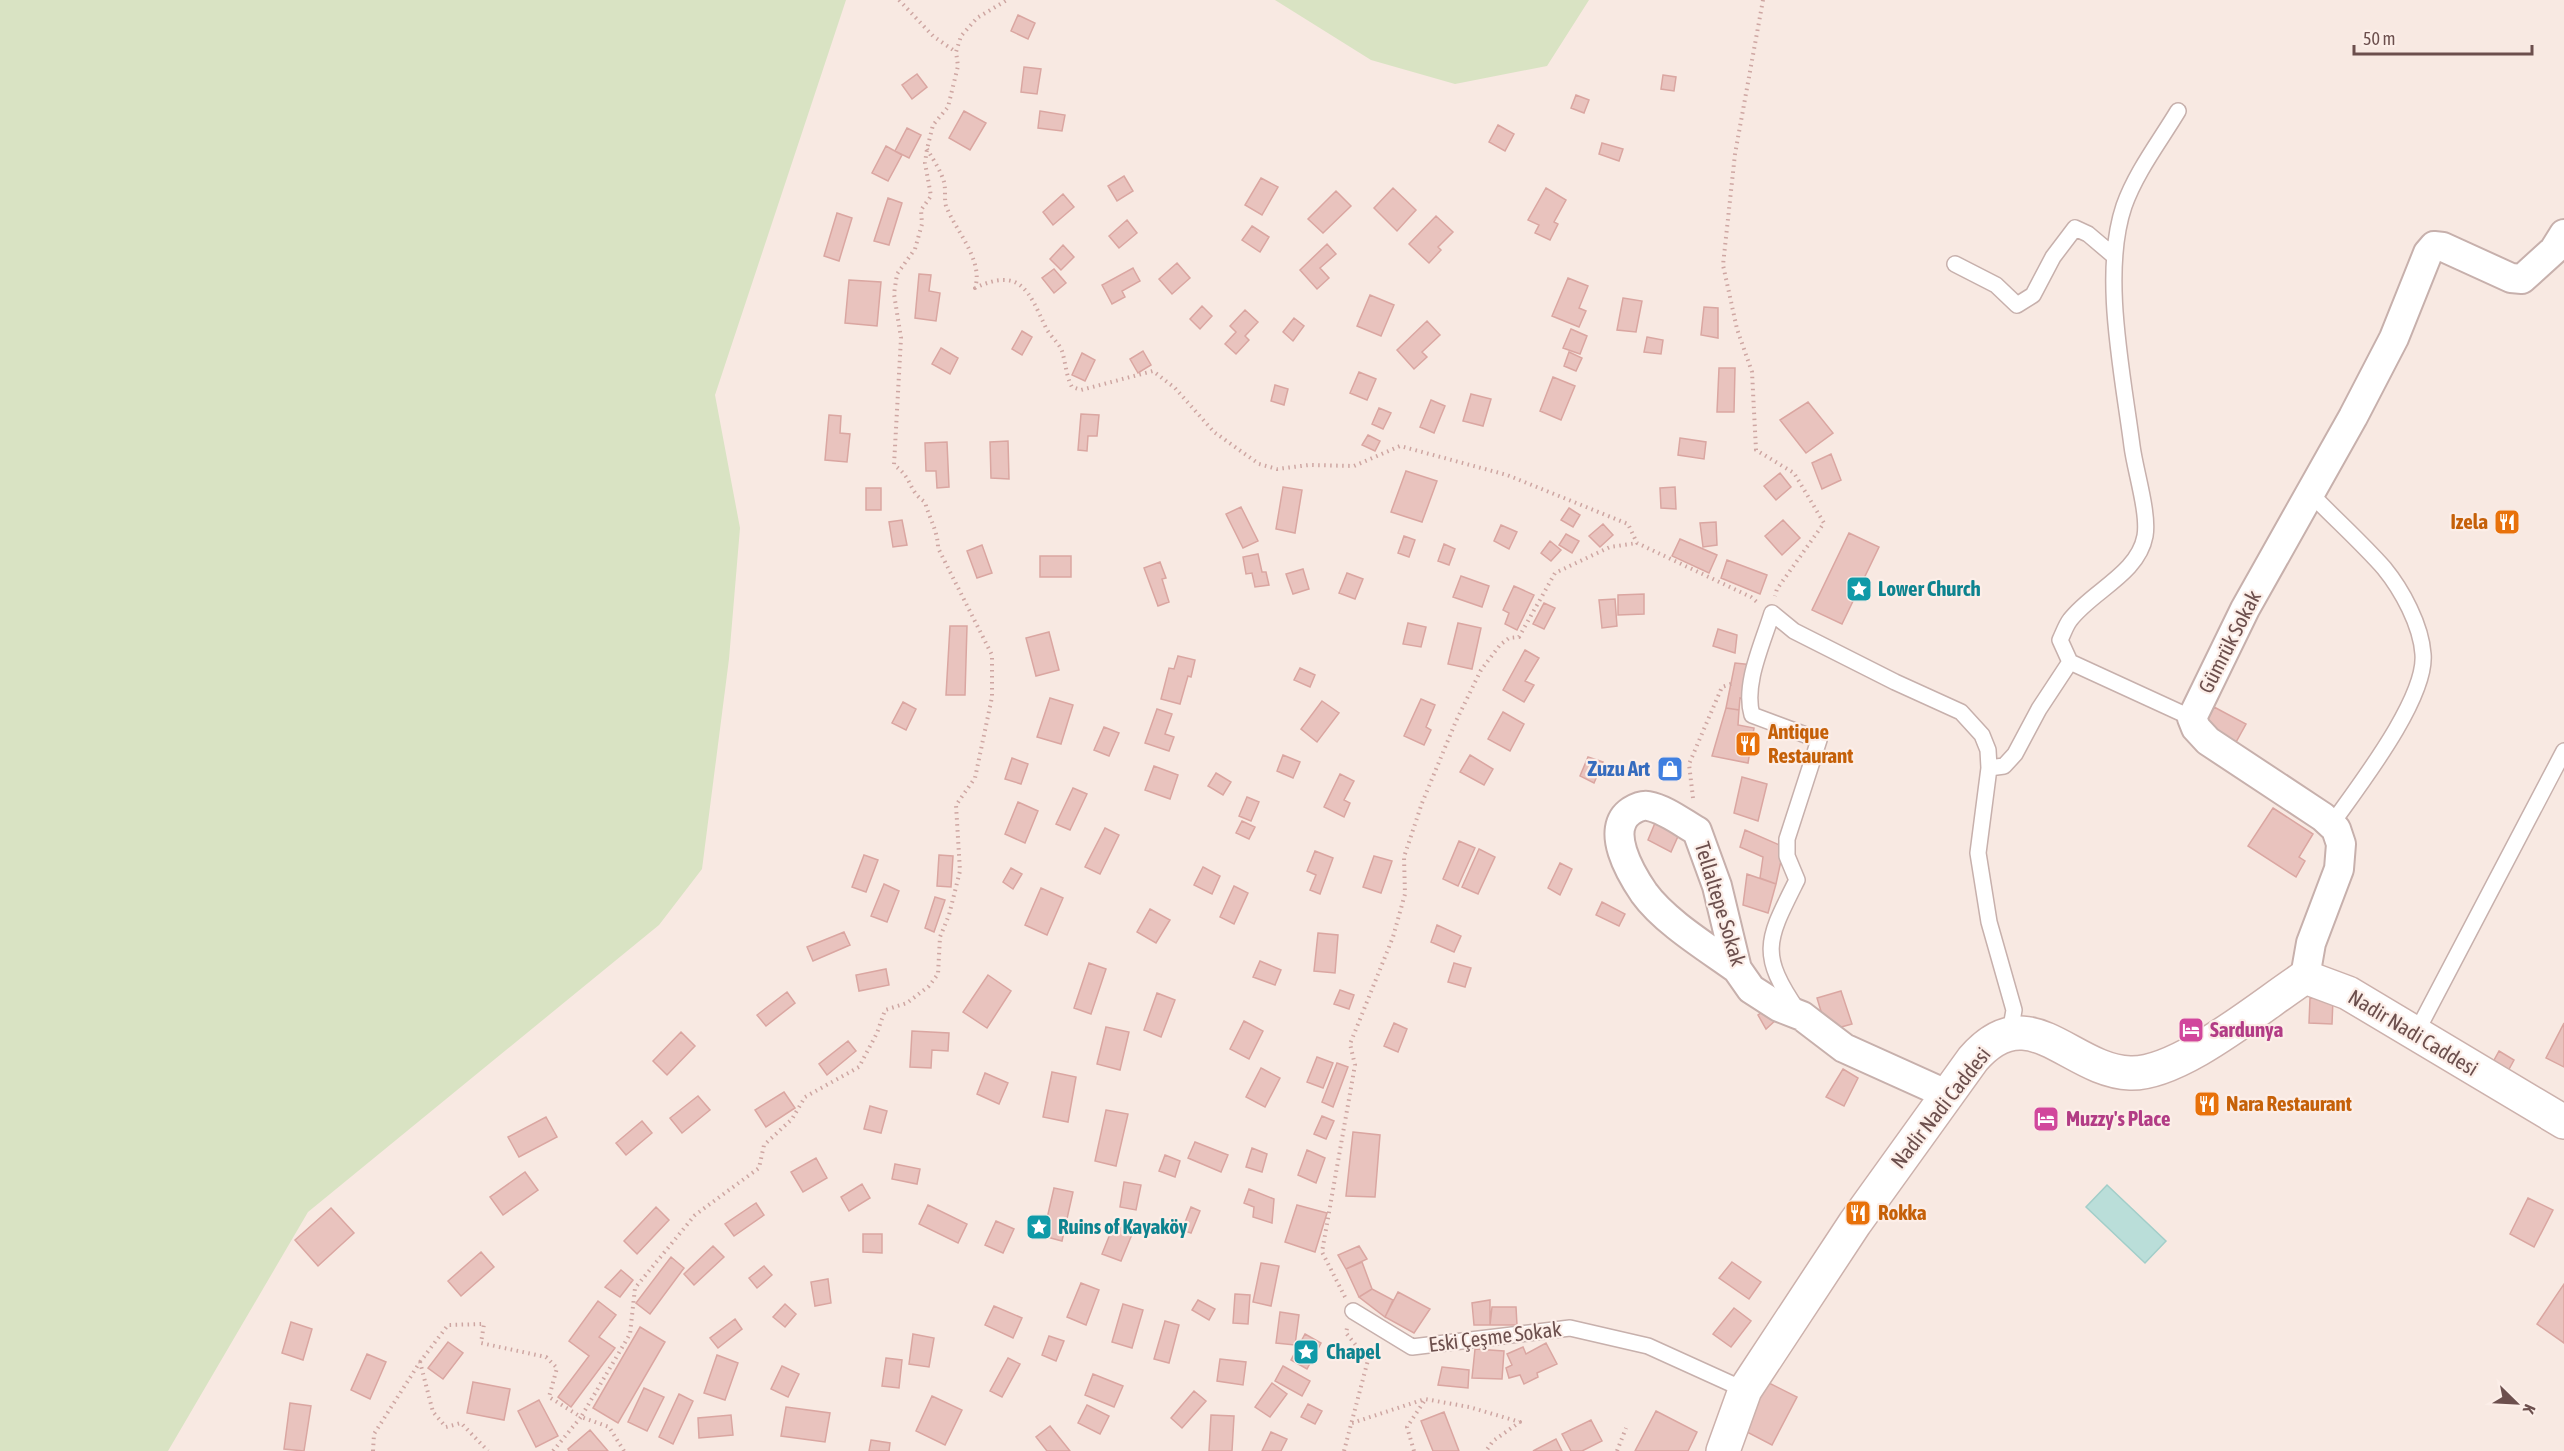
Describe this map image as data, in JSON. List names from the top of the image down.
{
  "streets": {
    "street": ["Gümrük Sokak", "Tellaltepe Sokak", "Nadir Nadi Caddesi"],
    "lane": ["Eski Çeşme Sokak"]
  },
  "crossings": [
    ["Tellaltepe Sokak", "Nadir Nadi Caddesi"],
    ["Nadir Nadi Caddesi", "Eski Çeşme Sokak"]
  ],
  "places": {
    "restaurant": [
      "Izela",
      "Antique Restaurant",
      "Nara Restaurant",
      "Rokka"
    ],
    "place": ["Lower Church", "Ruins of Kayaköy", "Chapel"],
    "shop": ["Zuzu Art"],
    "hotel": ["Sardunya", "Muzzy's Place"]
  },
  "scale_bar": "50 m",
  "north": "bottom right"
}
